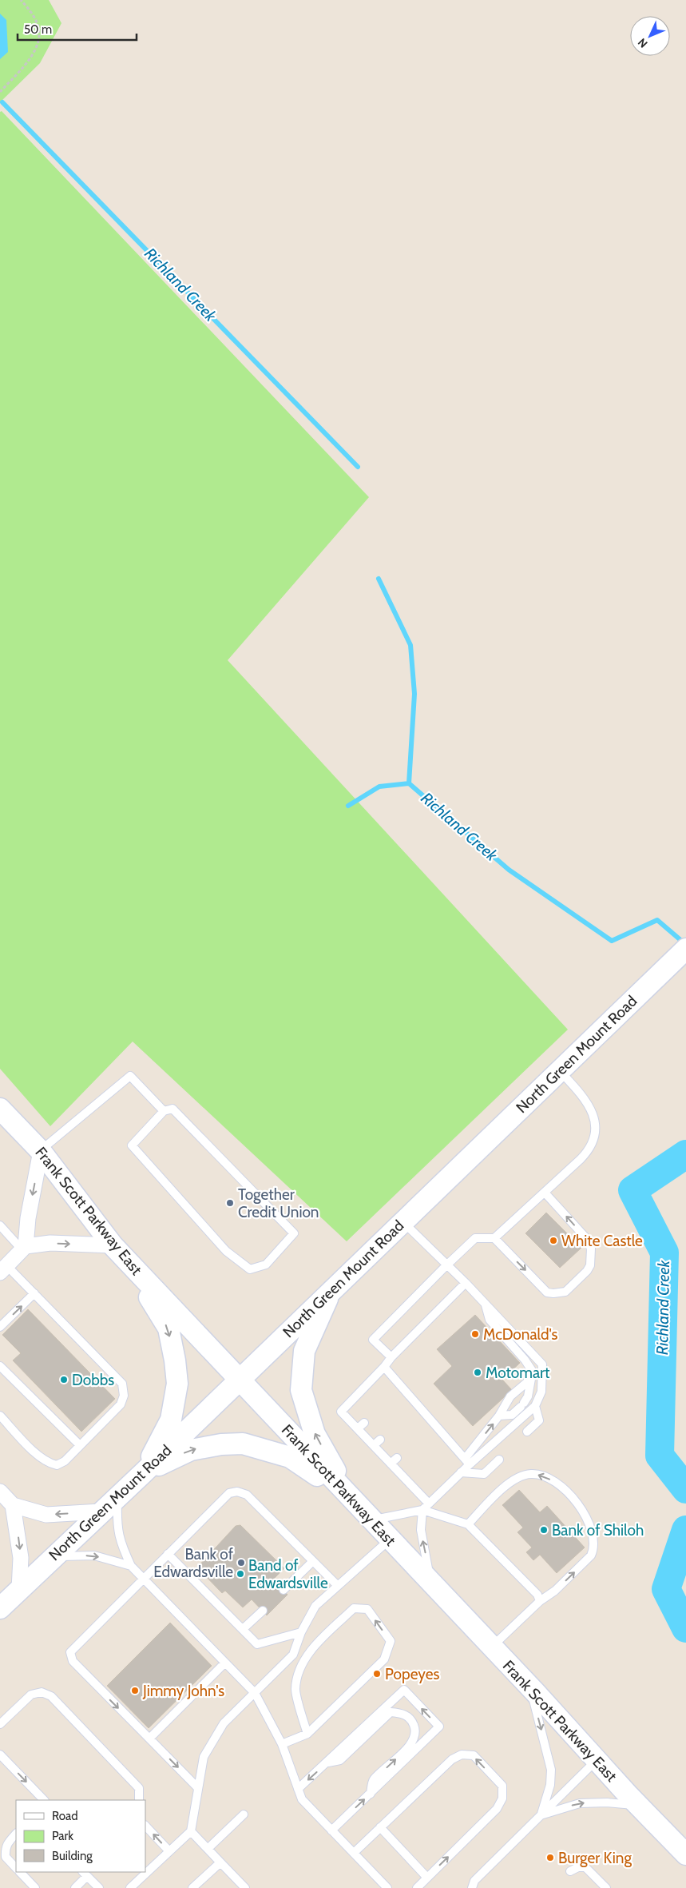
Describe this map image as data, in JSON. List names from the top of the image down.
{
  "streets": {
    "main road": ["North Green Mount Road", "Frank Scott Parkway East"]
  },
  "crossings": [
    ["North Green Mount Road", "Frank Scott Parkway East"]
  ],
  "water": ["Richland Creek"],
  "places": [
    "Together Credit Union",
    "White Castle",
    "McDonald's",
    "Motomart",
    "Dobbs",
    "Bank of Shiloh",
    "Bank of Edwardsville",
    "Band of Edwardsville",
    "Popeyes",
    "Jimmy John's",
    "Burger King"
  ],
  "legend": ["Road", "Park", "Building"],
  "scale_bar": "50 m",
  "north": "bottom left"
}
